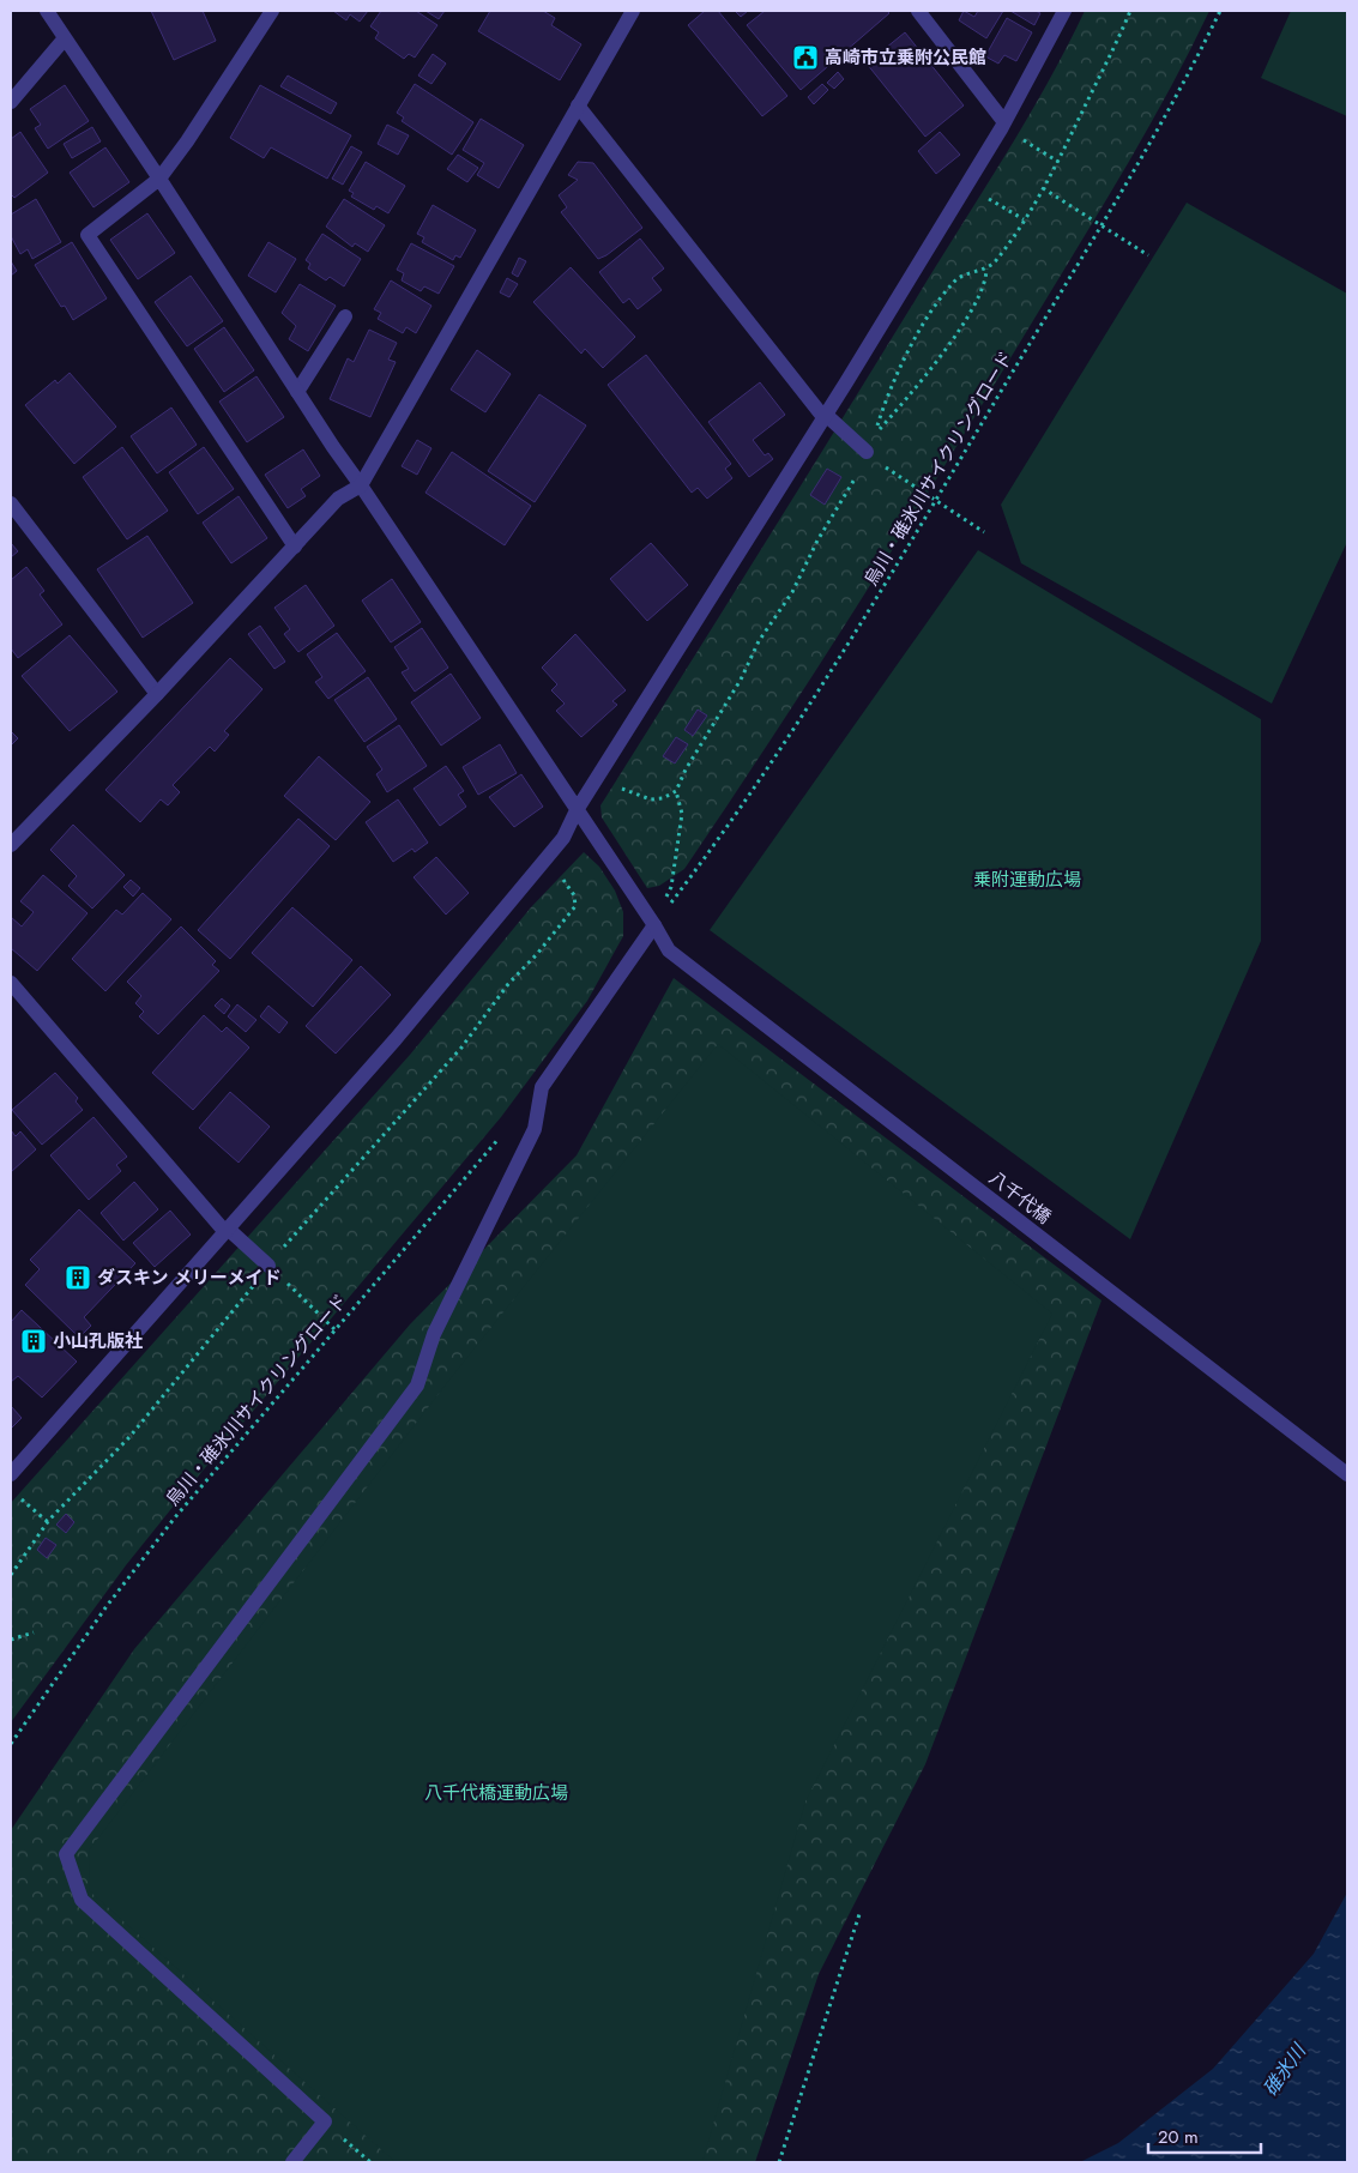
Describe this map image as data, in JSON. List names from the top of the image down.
{
  "streets": {
    "street": ["八千代橋"],
    "path": ["烏川・碓氷川サイクリングロード"]
  },
  "crossings": [
    ["烏川・碓氷川サイクリングロード", "八千代橋"]
  ],
  "water": ["碓氷川"],
  "parks": ["乗附運動広場", "八千代橋運動広場"],
  "places": {
    "public building": ["高崎市立乗附公民館"],
    "building": ["ダスキン メリーメイド", "小山孔版社"]
  },
  "scale_bar": "20 m"
}
